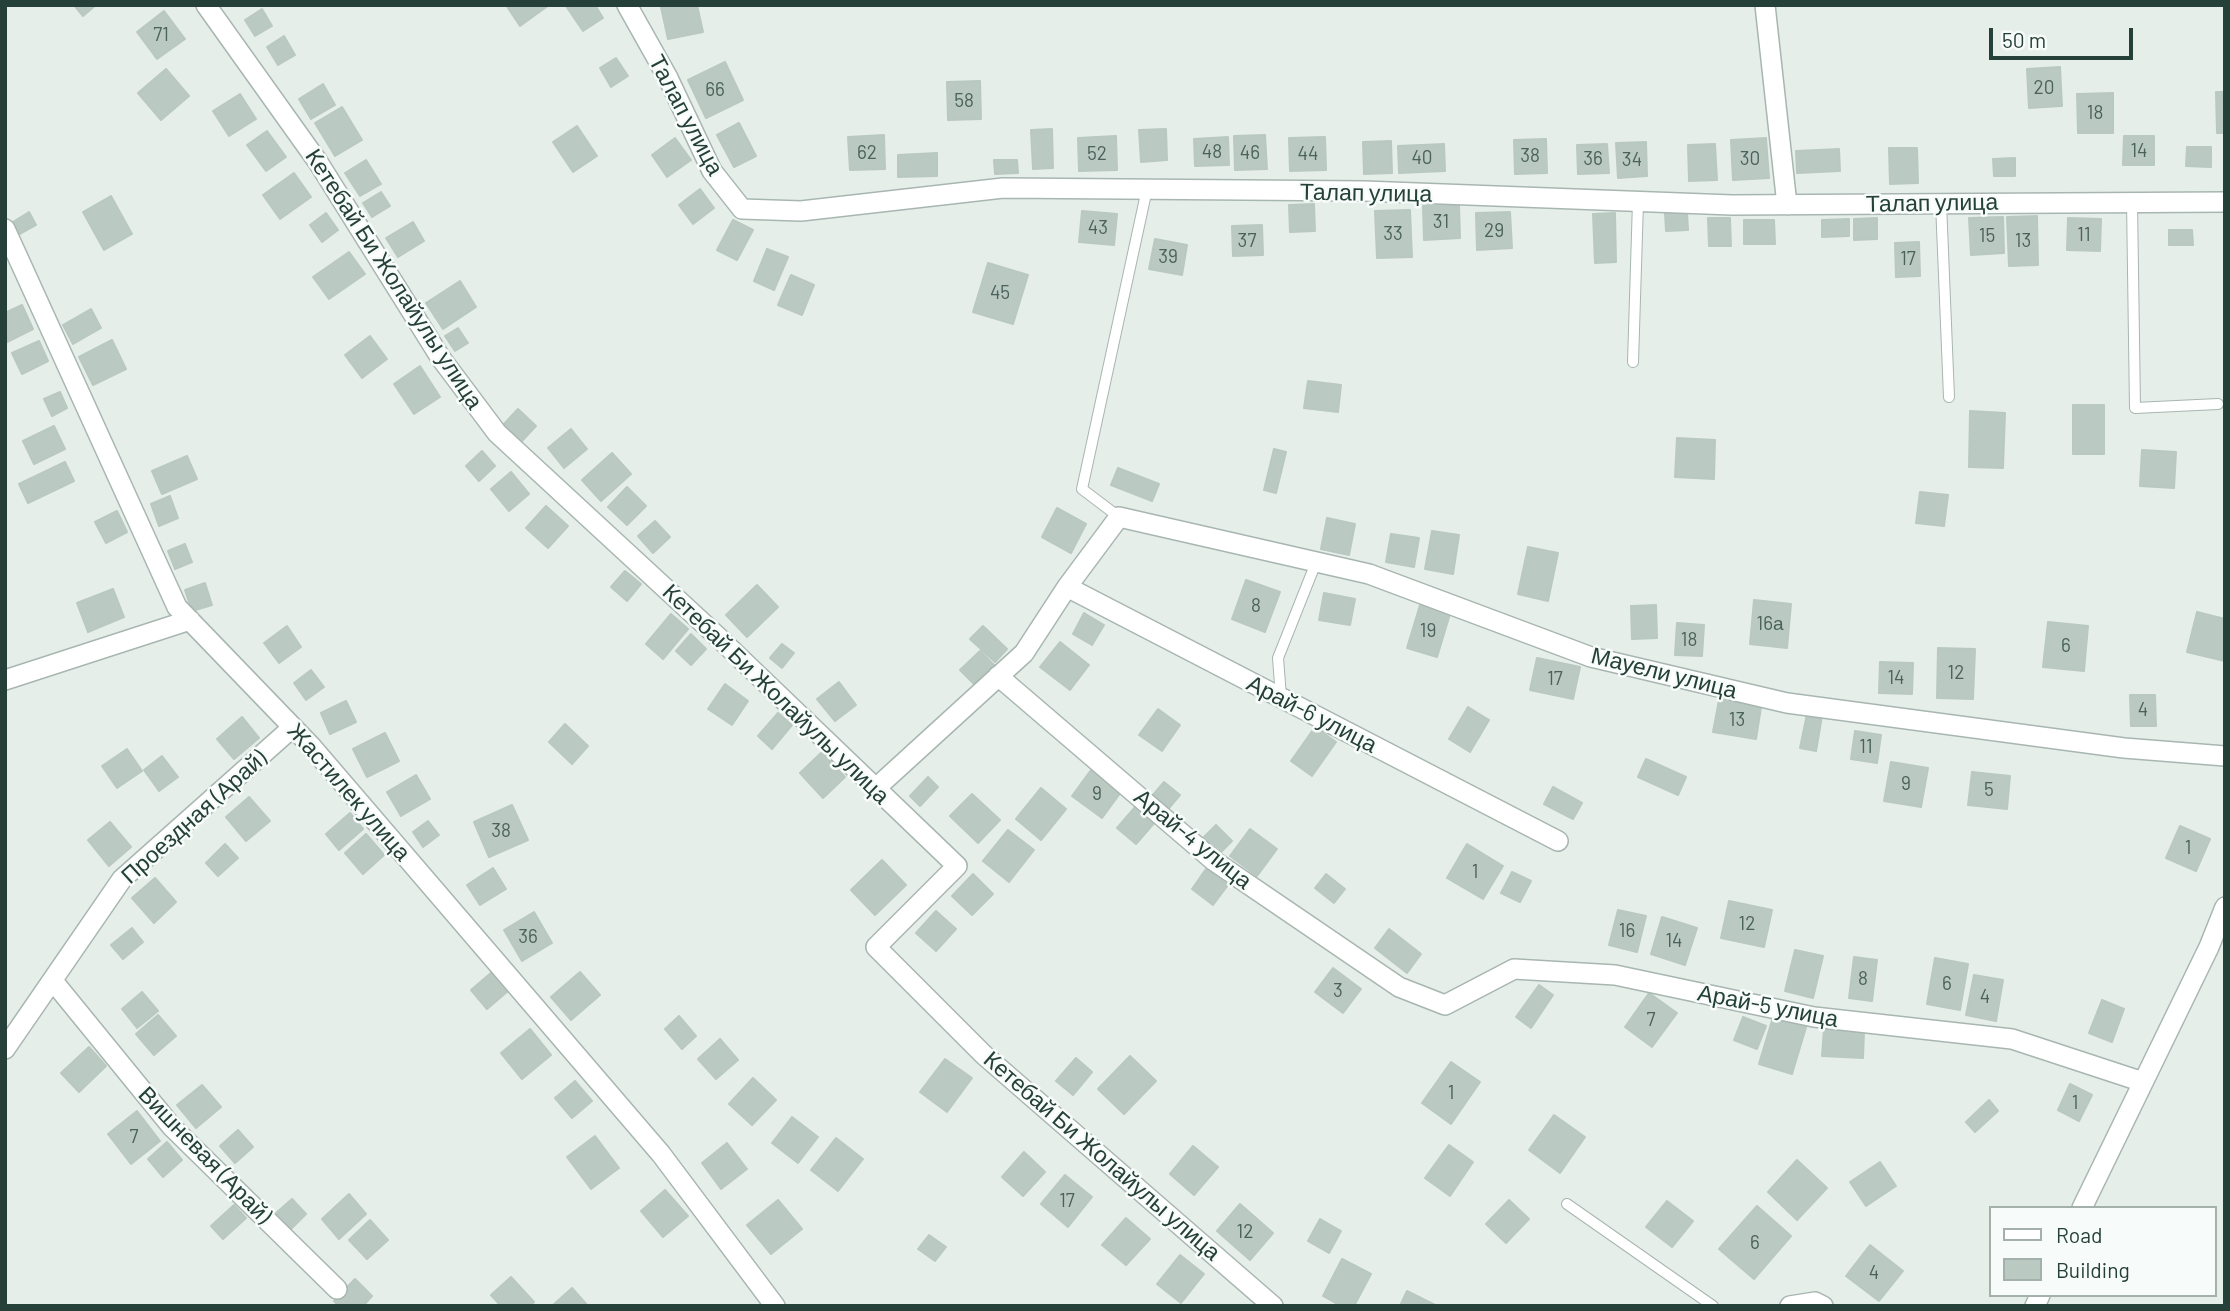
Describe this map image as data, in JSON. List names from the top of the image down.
{
  "streets": {
    "street": [
      "Талап улица",
      "Кетебай Би Жолайулы улица",
      "Мауели улица",
      "Арай-6 улица",
      "Жастилек улица",
      "Проездная (Арай)",
      "Арай-4 улица",
      "Арай-5 улица",
      "Вишневая (Арай)"
    ]
  },
  "crossings": [
    ["Жастилек улица", "Проездная (Арай)"],
    ["Проездная (Арай)", "Вишневая (Арай)"],
    ["Арай-4 улица", "Арай-5 улица"]
  ],
  "house_numbers": [
    "71",
    "20",
    "66",
    "58",
    "18",
    "14",
    "48",
    "62",
    "46",
    "52",
    "44",
    "38",
    "40",
    "36",
    "30",
    "34",
    "31",
    "43",
    "29",
    "33",
    "11",
    "15",
    "37",
    "13",
    "39",
    "17",
    "45",
    "8",
    "16а",
    "19",
    "18",
    "6",
    "12",
    "14",
    "17",
    "4",
    "13",
    "11",
    "9",
    "5",
    "9",
    "38",
    "1",
    "1",
    "12",
    "16",
    "36",
    "14",
    "8",
    "6",
    "3",
    "4",
    "7",
    "1",
    "1",
    "7",
    "17",
    "12",
    "6",
    "4"
  ],
  "legend": ["Road", "Building"],
  "scale_bar": "50 m"
}
